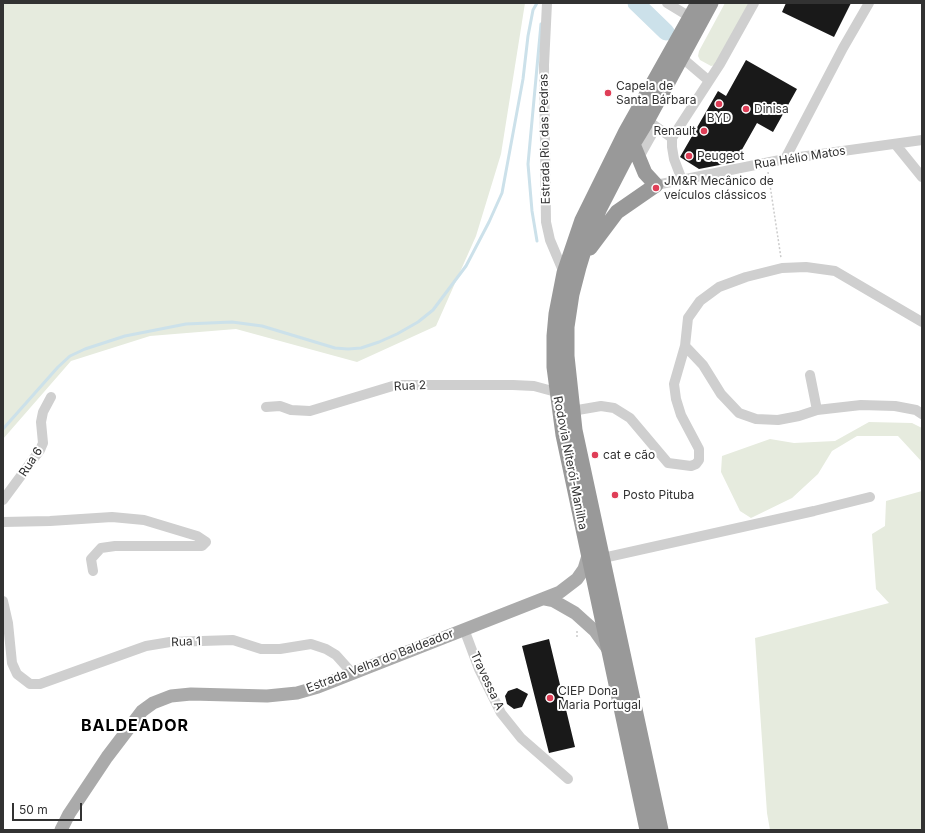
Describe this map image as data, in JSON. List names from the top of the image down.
{
  "streets": {
    "highway": ["Rodovia Niterói-Manilha"],
    "main road": ["Estrada Velha do Baldeador"],
    "street": [
      "Estrada Rio das Pedras",
      "Rua Hélio Matos",
      "Rua 2",
      "Rua 6",
      "Rua 1",
      "Travessa A"
    ]
  },
  "crossings": [
    ["Estrada Rio das Pedras", "Rodovia Niterói-Manilha"],
    ["Rua 2", "Rodovia Niterói-Manilha"],
    ["Rodovia Niterói-Manilha", "Estrada Velha do Baldeador"],
    ["Rua 1", "Estrada Velha do Baldeador"],
    ["Estrada Velha do Baldeador", "Travessa A"]
  ],
  "districts": ["BALDEADOR"],
  "places": [
    "Capela de Santa Bárbara",
    "BYD",
    "Dinisa",
    "Renault",
    "Peugeot",
    "JM&R Mecânico de veículos clássicos",
    "cat e cão",
    "Posto Pituba",
    "CIEP Dona Maria Portugal"
  ],
  "scale_bar": "50 m"
}
